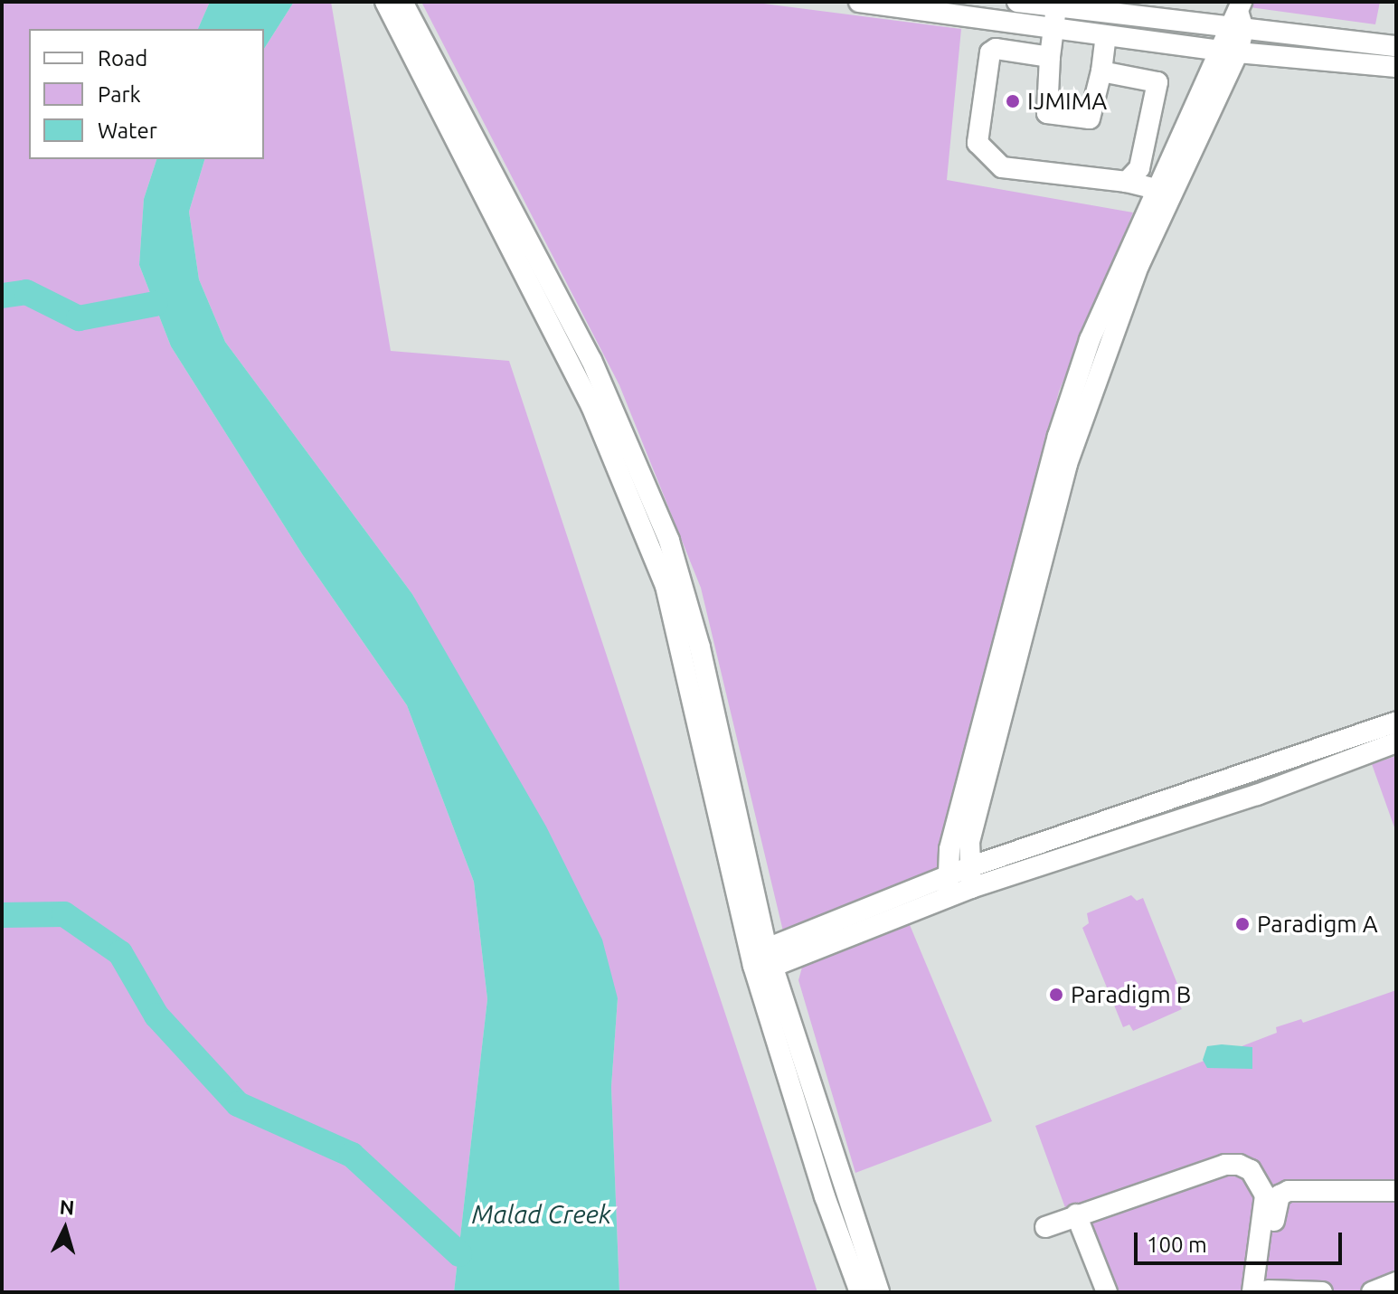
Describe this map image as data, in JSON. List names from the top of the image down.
{
  "water": ["Malad Creek"],
  "places": ["IJMIMA", "Paradigm A", "Paradigm B"],
  "legend": ["Road", "Park", "Water"],
  "scale_bar": "100 m",
  "north": "top"
}
